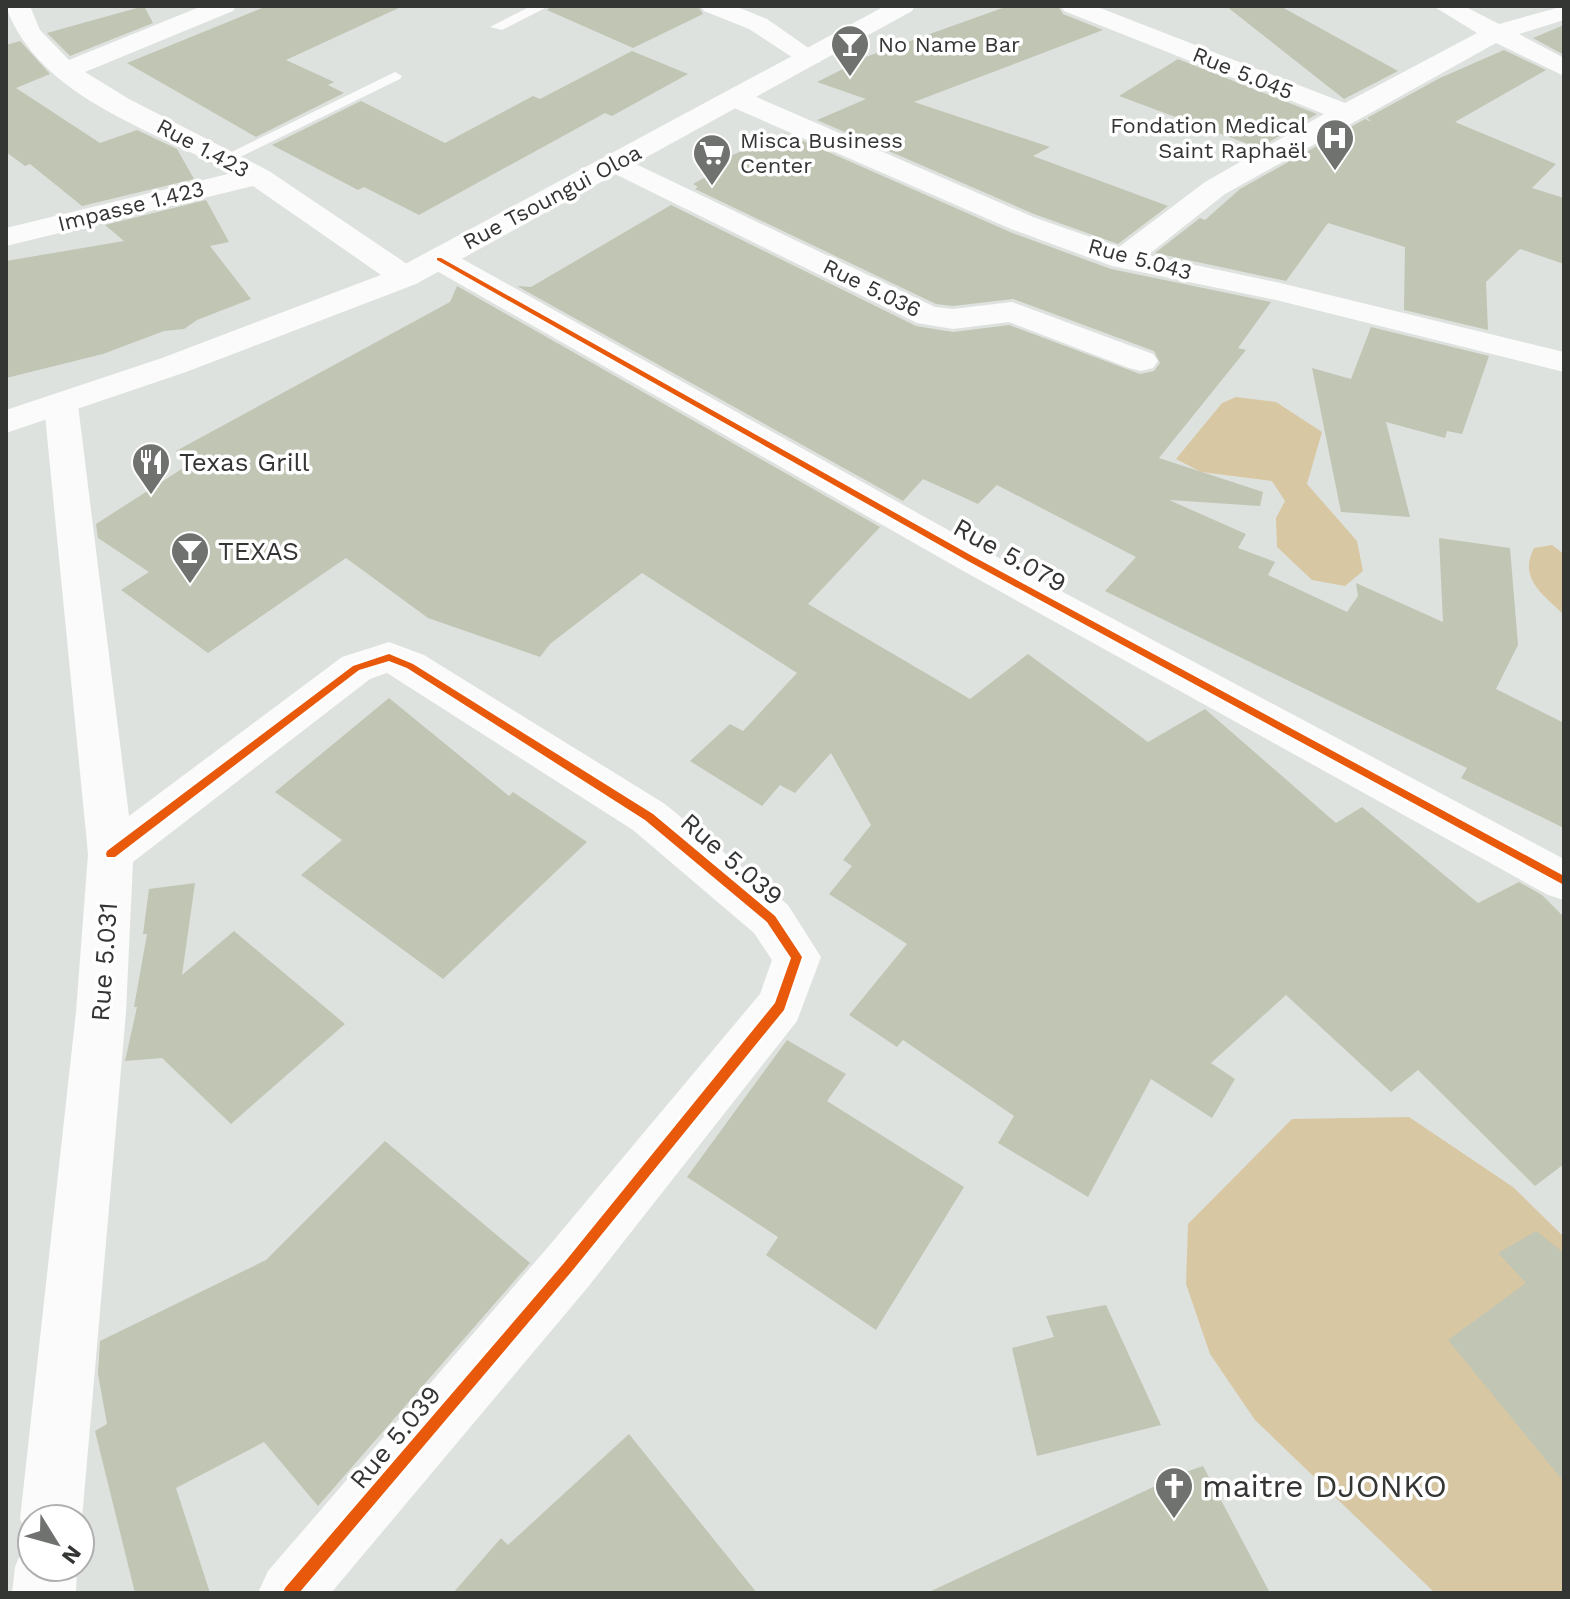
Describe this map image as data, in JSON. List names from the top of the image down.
{
  "streets": {
    "street": [
      "Rue 5.045",
      "Rue 1.423",
      "Rue Tsoungui Oloa",
      "Impasse 1.423",
      "Rue 5.043",
      "Rue 5.036",
      "Rue 5.079",
      "Rue 5.039",
      "Rue 5.031"
    ]
  },
  "crossings": [
    ["Rue 1.423", "Rue Tsoungui Oloa"],
    ["Rue 1.423", "Impasse 1.423"],
    ["Rue Tsoungui Oloa", "Rue 5.043"],
    ["Rue Tsoungui Oloa", "Rue 5.036"],
    ["Rue Tsoungui Oloa", "Rue 5.079"],
    ["Rue Tsoungui Oloa", "Rue 5.031"],
    ["Rue 5.039", "Rue 5.031"]
  ],
  "places": {
    "bar": ["No Name Bar", "TEXAS"],
    "hospital": ["Fondation Medical Saint Raphaël"],
    "supermarket": ["Misca Business Center"],
    "restaurant": ["Texas Grill"],
    "church": ["maitre DJONKO"]
  },
  "north": "bottom right"
}
